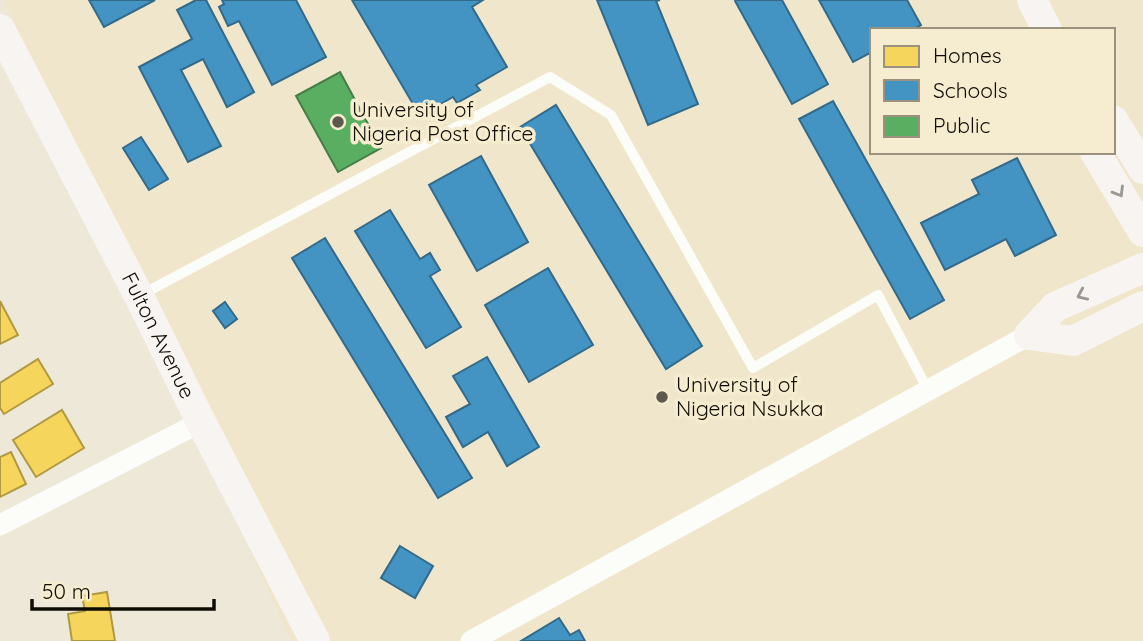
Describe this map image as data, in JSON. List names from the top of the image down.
{
  "streets": {
    "street": ["Fulton Avenue"]
  },
  "places": ["University of Nigeria Post Office", "University of Nigeria Nsukka"],
  "legend": ["Homes", "Schools", "Public"],
  "scale_bar": "50 m"
}
